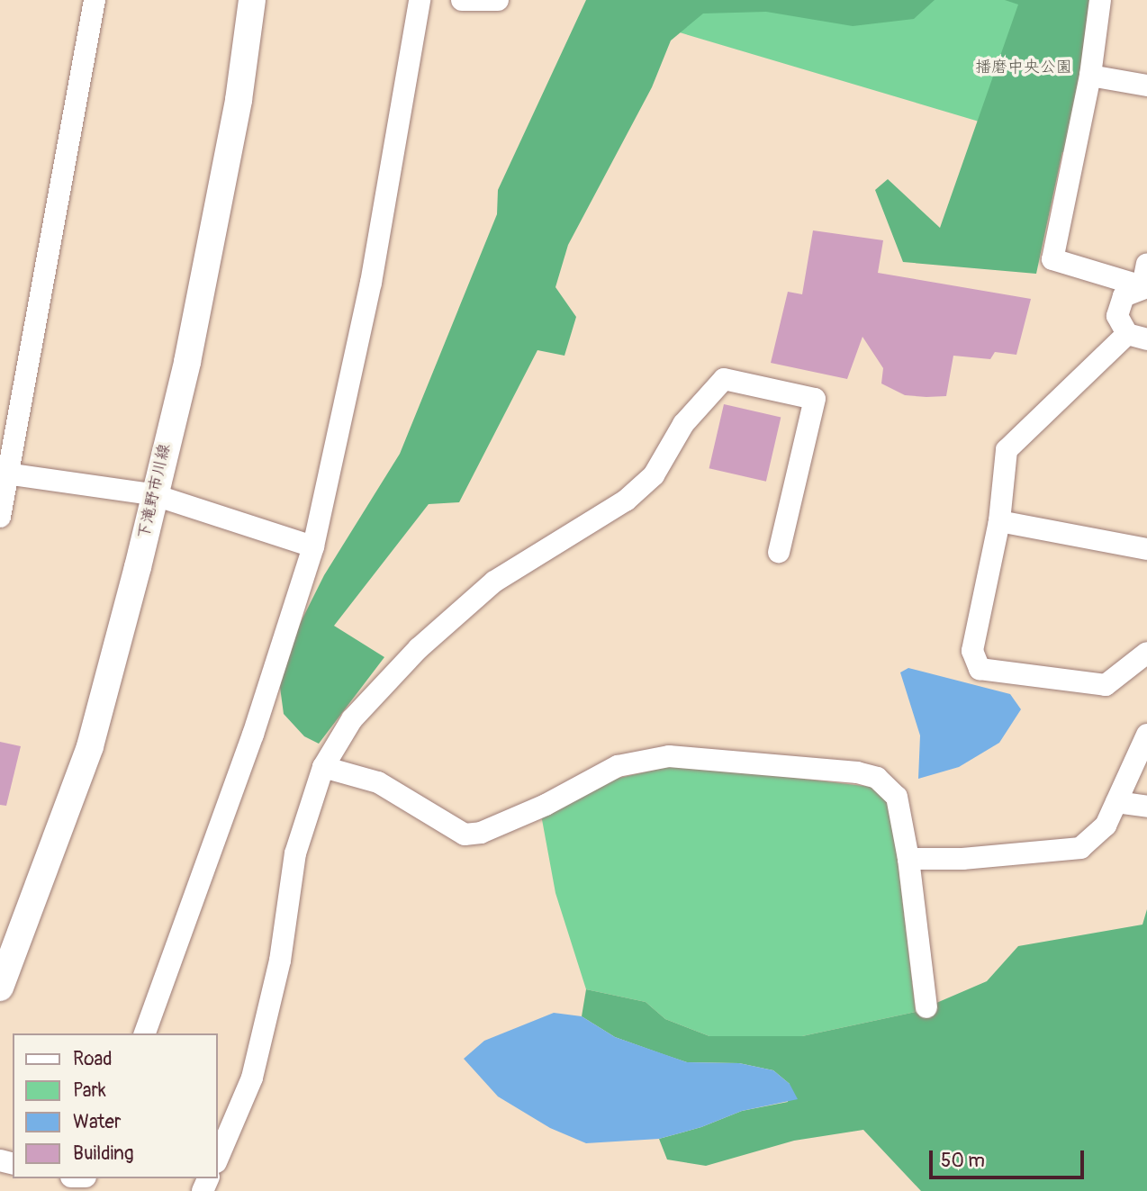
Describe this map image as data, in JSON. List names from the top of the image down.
{
  "streets": {
    "main road": ["下滝野市川線"]
  },
  "parks": ["播磨中央公園"],
  "legend": [
    "Road",
    "Park",
    "Water",
    "Building"
  ],
  "scale_bar": "50 m"
}
